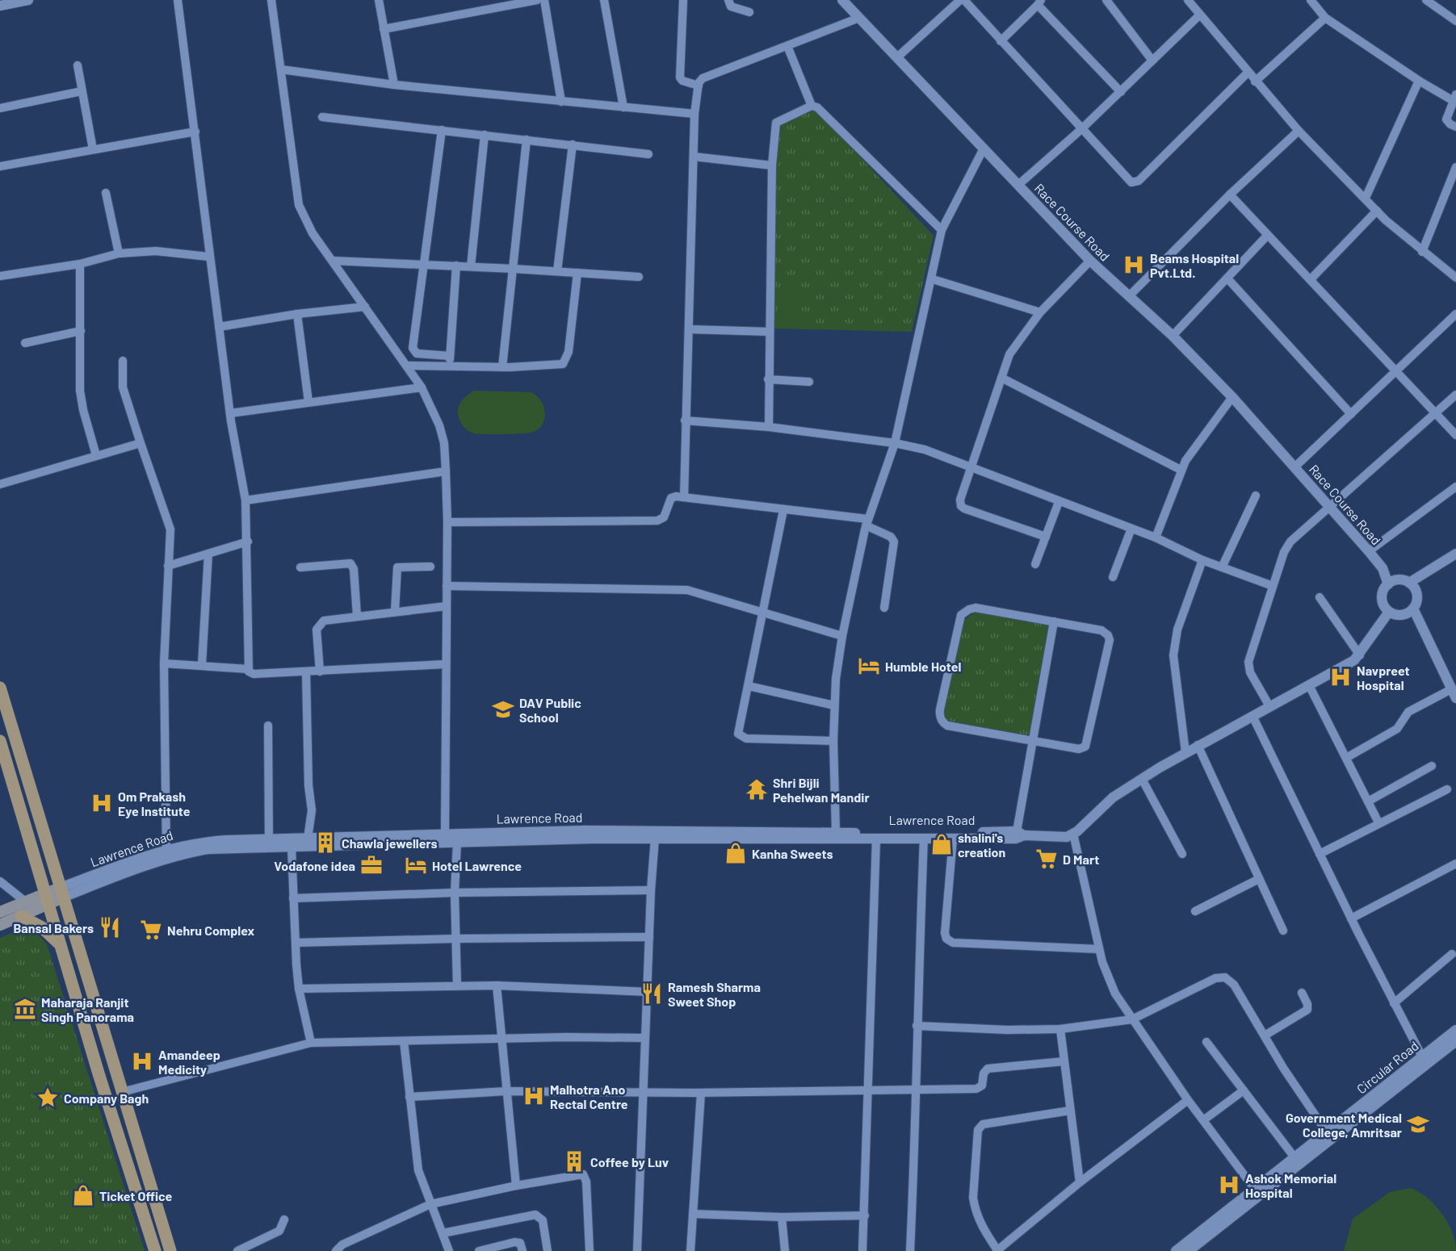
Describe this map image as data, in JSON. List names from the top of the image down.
{
  "streets": {
    "street": ["Race Course Road", "Lawrence Road", "Circular Road"]
  },
  "places": {
    "hospital": [
      "Beams Hospital Pvt.Ltd.",
      "Navpreet Hospital",
      "Om Prakash Eye Institute",
      "Amandeep Medicity",
      "Malhotra Ano Rectal Centre",
      "Ashok Memorial Hospital"
    ],
    "hotel": ["Humble Hotel", "Hotel Lawrence"],
    "school or university": ["DAV Public School", "Government Medical College, Amritsar"],
    "temple": ["Shri Bijli Pehelwan Mandir"],
    "building": ["Chawla jewellers", "Coffee by Luv"],
    "shop": ["shalini's creation", "Kanha Sweets", "Ticket Office"],
    "supermarket": ["D Mart", "Nehru Complex"],
    "office": ["Vodafone idea"],
    "restaurant": ["Bansal Bakers", "Ramesh Sharma Sweet Shop"],
    "museum": ["Maharaja Ranjit Singh Panorama"],
    "place": ["Company Bagh"]
  }
}
